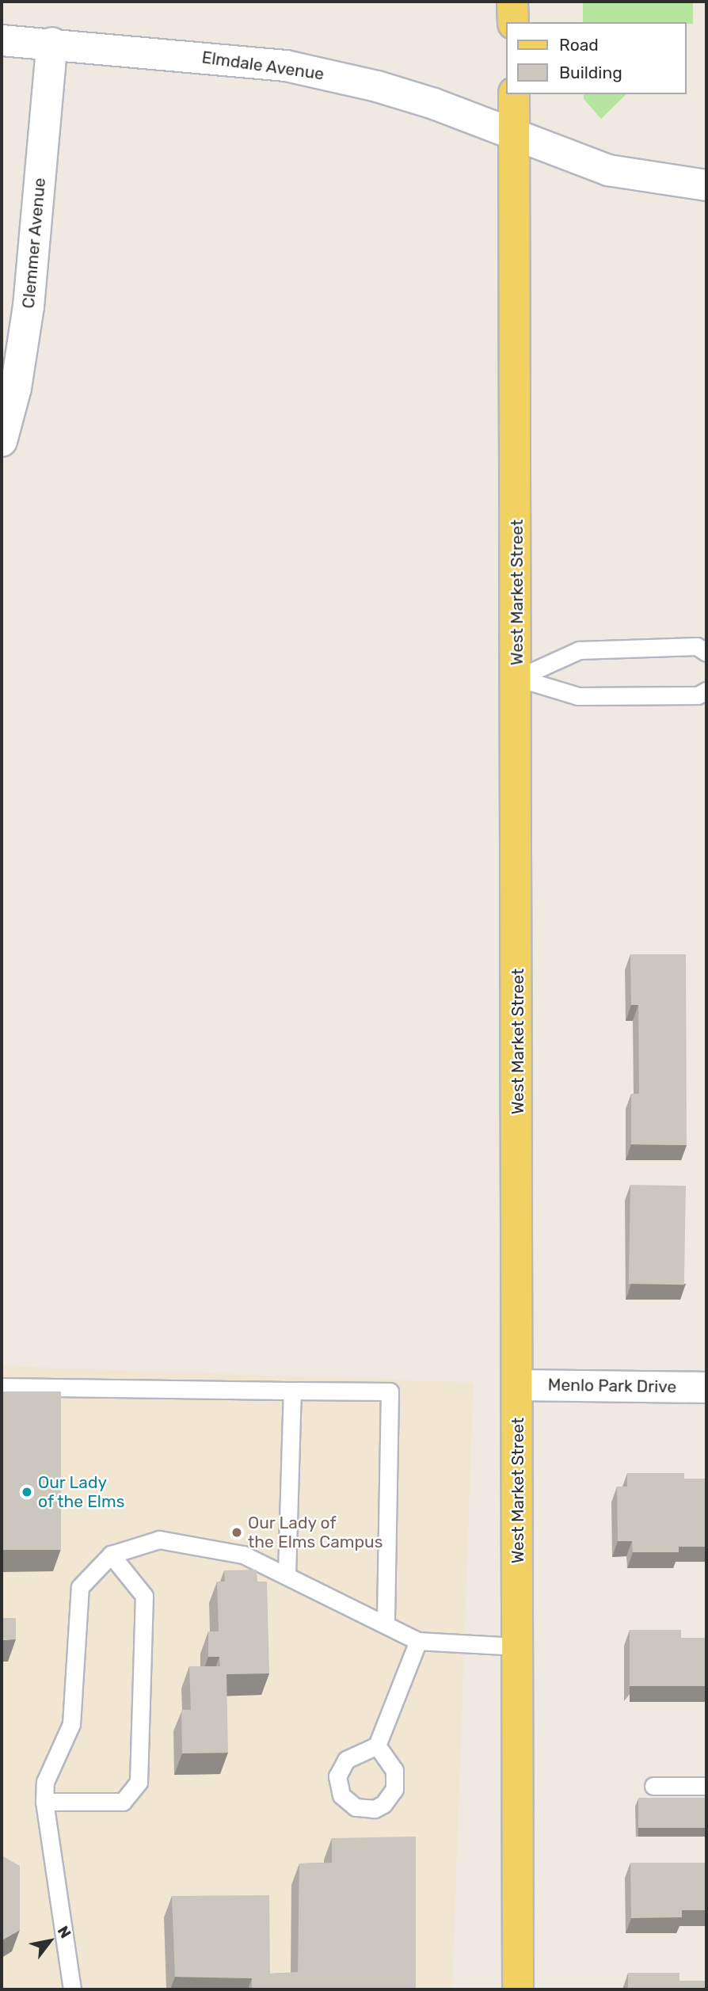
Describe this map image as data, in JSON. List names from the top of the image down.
{
  "streets": {
    "main road": ["West Market Street"],
    "street": ["Elmdale Avenue", "Clemmer Avenue", "Menlo Park Drive"]
  },
  "crossings": [
    ["Elmdale Avenue", "Clemmer Avenue"],
    ["Elmdale Avenue", "West Market Street"],
    ["West Market Street", "Menlo Park Drive"]
  ],
  "places": ["Our Lady of the Elms", "Our Lady of the Elms Campus"],
  "legend": ["Road", "Building"],
  "north": "top right"
}
